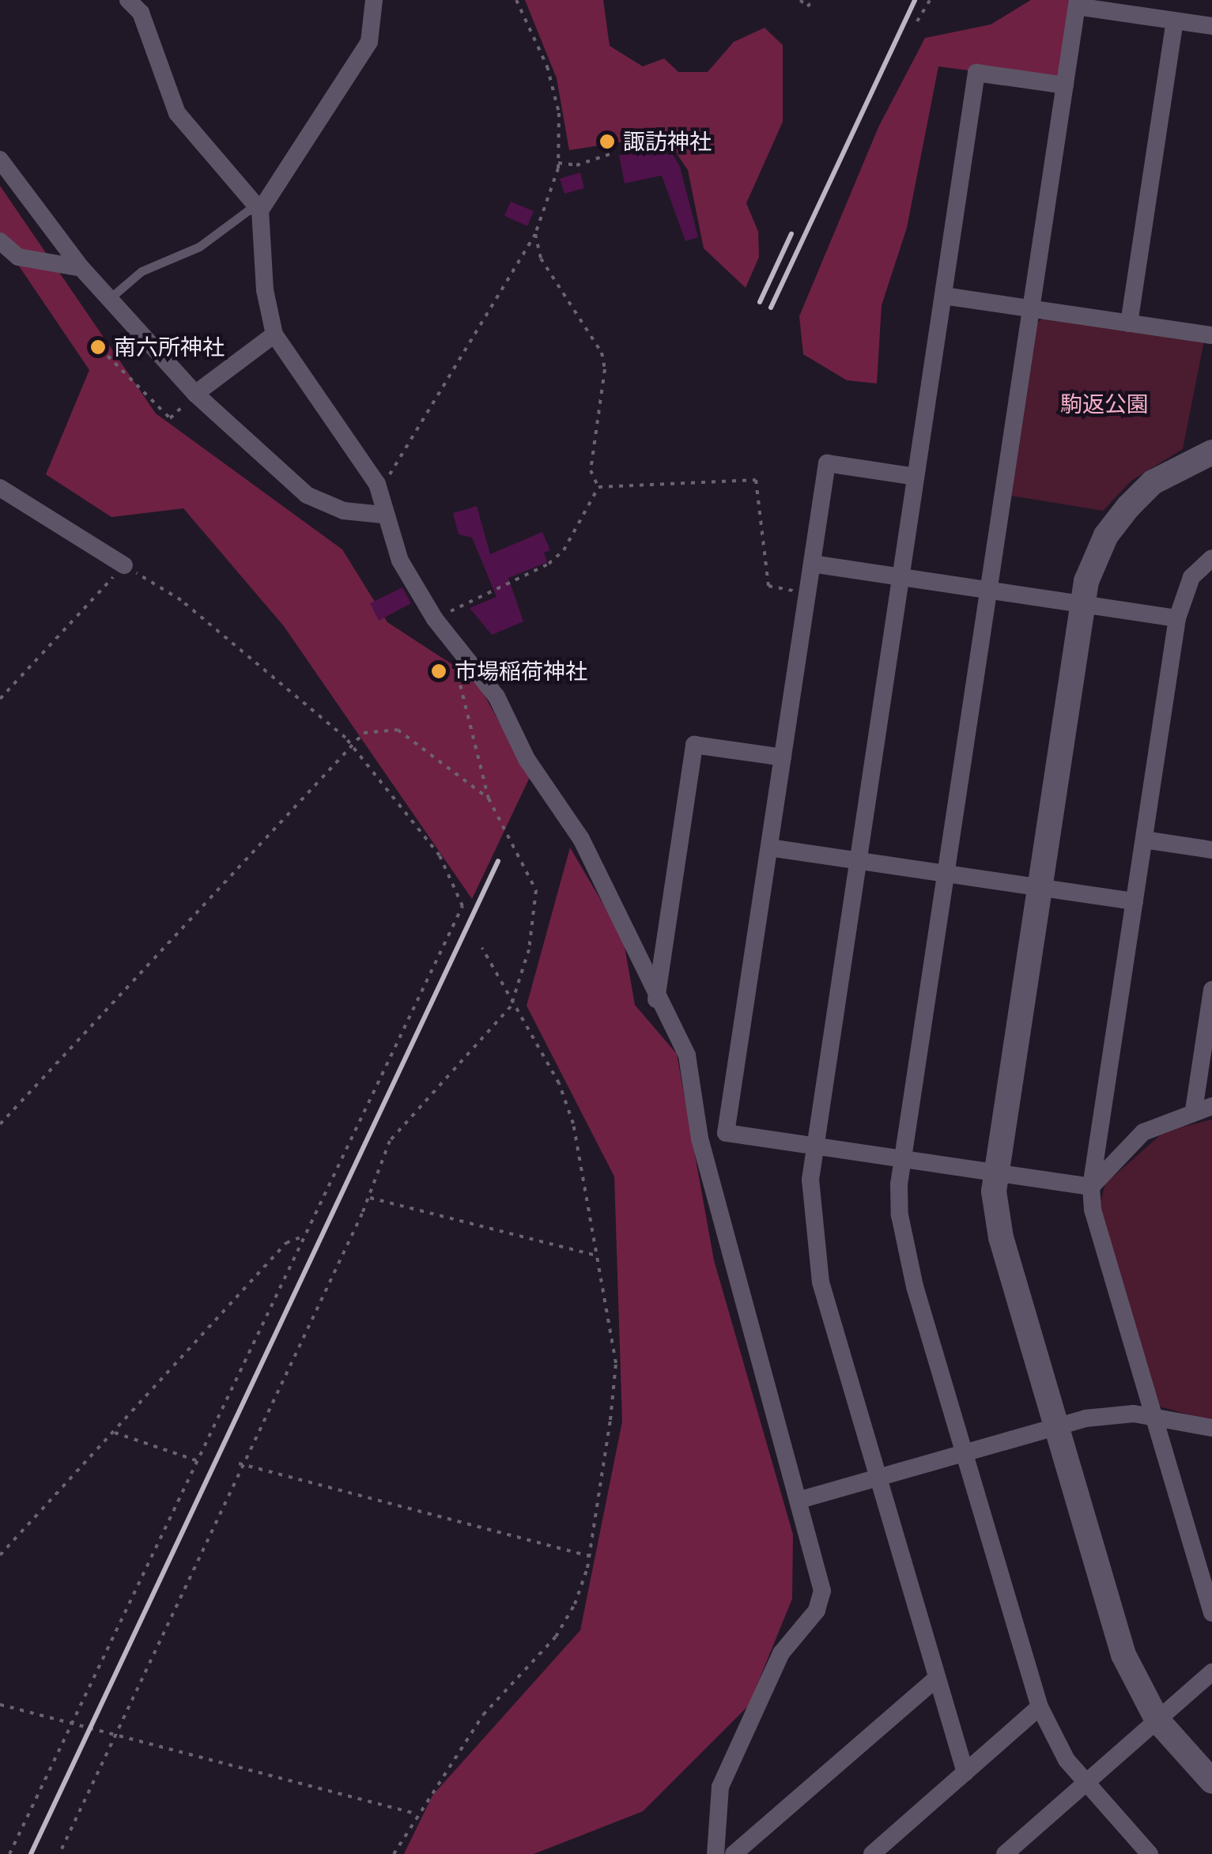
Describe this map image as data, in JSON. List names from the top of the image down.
{
  "parks": ["駒返公園"],
  "places": ["諏訪神社", "南六所神社", "市場稲荷神社"]
}
